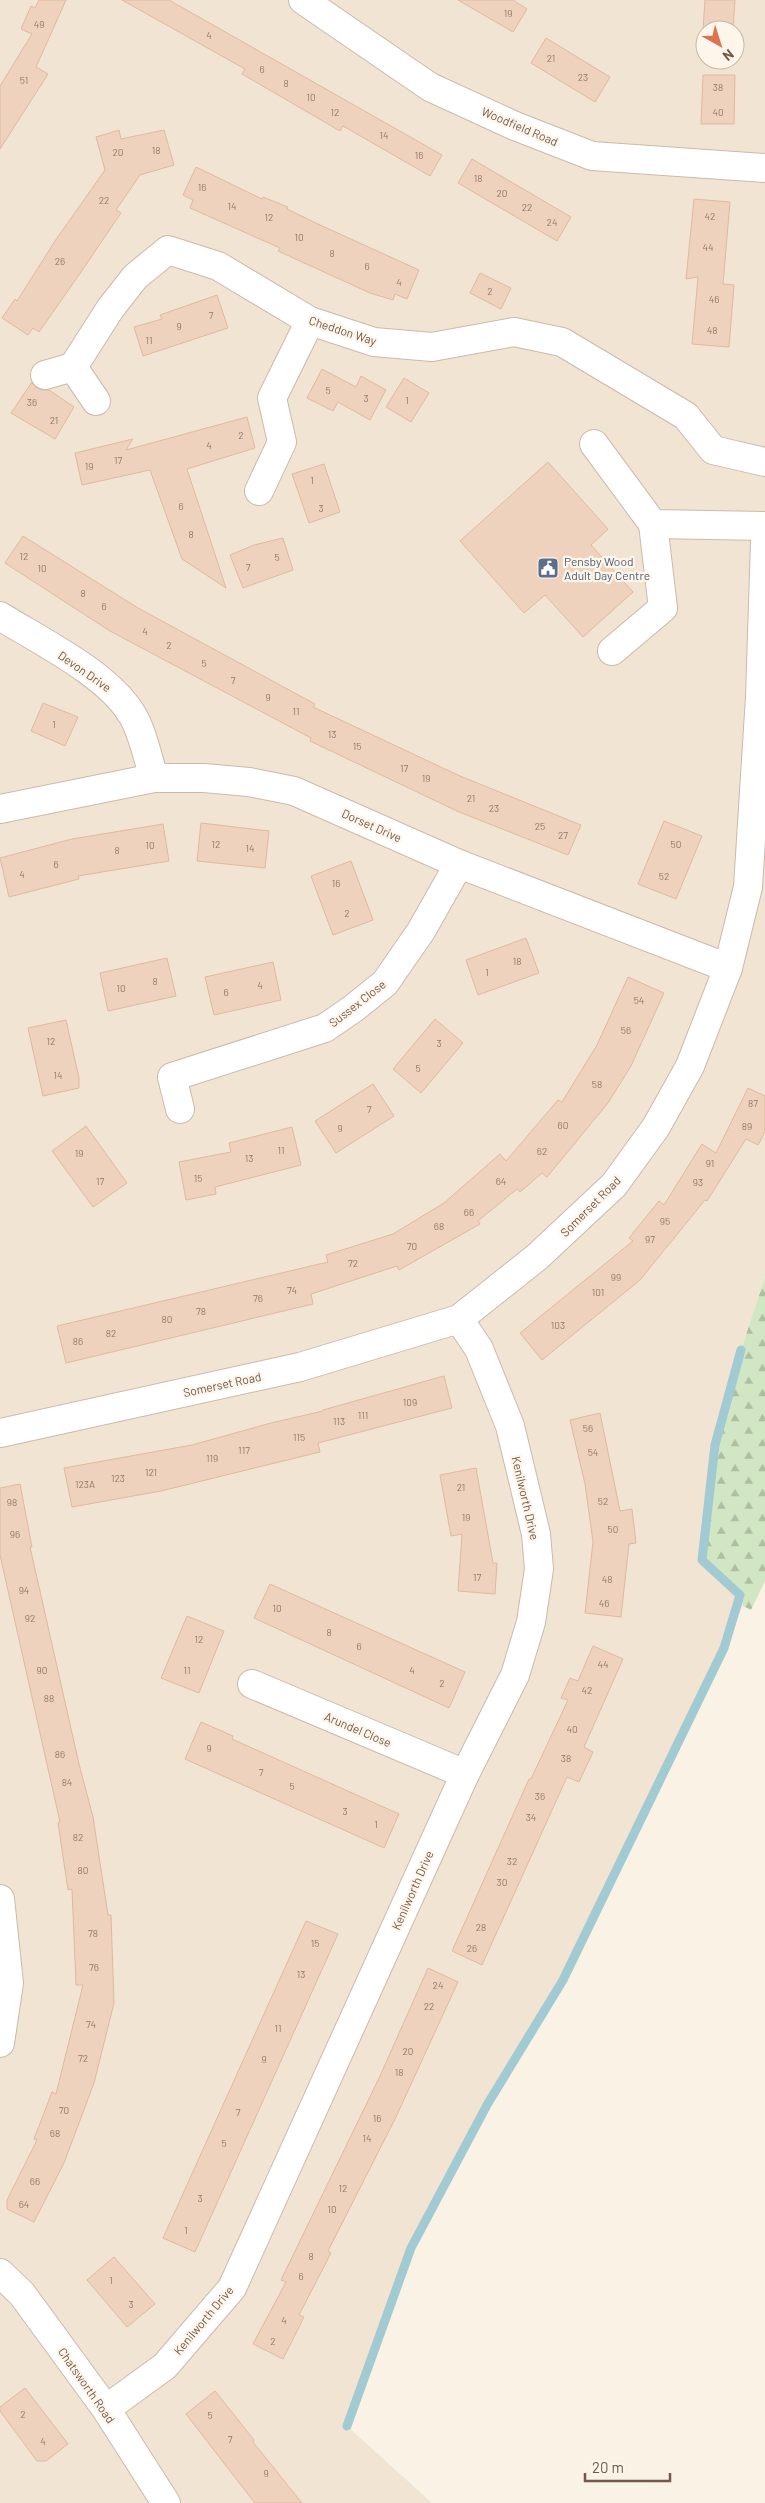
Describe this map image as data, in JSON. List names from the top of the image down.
{
  "streets": {
    "street": [
      "Woodfield Road",
      "Cheddon Way",
      "Devon Drive",
      "Dorset Drive",
      "Sussex Close",
      "Somerset Road",
      "Kenilworth Drive",
      "Arundel Close",
      "Chatsworth Road"
    ]
  },
  "crossings": [
    ["Devon Drive", "Dorset Drive"],
    ["Dorset Drive", "Sussex Close"],
    ["Dorset Drive", "Somerset Road"],
    ["Somerset Road", "Kenilworth Drive"],
    ["Kenilworth Drive", "Arundel Close"],
    ["Kenilworth Drive", "Chatsworth Road"]
  ],
  "places": {
    "public building": ["Pensby Wood Adult Day Centre"]
  },
  "house_numbers": [
    "19",
    "49",
    "4",
    "21",
    "6",
    "23",
    "51",
    "8",
    "38",
    "10",
    "12",
    "40",
    "14",
    "18",
    "20",
    "16",
    "18",
    "16",
    "20",
    "22",
    "14",
    "22",
    "42",
    "12",
    "24",
    "10",
    "44",
    "8",
    "26",
    "6",
    "4",
    "2",
    "46",
    "7",
    "9",
    "48",
    "11",
    "5",
    "3",
    "1",
    "36",
    "21",
    "2",
    "4",
    "17",
    "19",
    "1",
    "6",
    "3",
    "8",
    "12",
    "5",
    "7",
    "10",
    "8",
    "6",
    "4",
    "2",
    "5",
    "7",
    "9",
    "11",
    "1",
    "13",
    "15",
    "17",
    "19",
    "21",
    "23",
    "25",
    "27",
    "12",
    "50",
    "10",
    "14",
    "8",
    "6",
    "4",
    "52",
    "16",
    "2",
    "18",
    "1",
    "8",
    "4",
    "10",
    "6",
    "54",
    "56",
    "12",
    "3",
    "5",
    "14",
    "58",
    "87",
    "7",
    "60",
    "89",
    "9",
    "11",
    "62",
    "19",
    "13",
    "91",
    "15",
    "17",
    "64",
    "93",
    "66",
    "95",
    "68",
    "97",
    "70",
    "72",
    "99",
    "74",
    "101",
    "76",
    "78",
    "80",
    "103",
    "82",
    "86",
    "109",
    "111",
    "113",
    "56",
    "115",
    "117",
    "54",
    "119",
    "121",
    "123",
    "123A",
    "21",
    "52",
    "98",
    "19",
    "50",
    "96",
    "17",
    "48",
    "94",
    "46",
    "10",
    "92",
    "8",
    "12",
    "6",
    "44",
    "90",
    "11",
    "4",
    "2",
    "42",
    "88",
    "40",
    "9",
    "86",
    "38",
    "7",
    "84",
    "5",
    "36",
    "3",
    "34",
    "1",
    "82",
    "32",
    "80",
    "30",
    "28",
    "78",
    "15",
    "26",
    "76",
    "13",
    "24",
    "22",
    "74",
    "11",
    "20",
    "72",
    "9",
    "18",
    "70",
    "7",
    "16",
    "68",
    "14",
    "5",
    "66",
    "12",
    "3",
    "64",
    "10",
    "1",
    "8",
    "6",
    "1",
    "3",
    "4",
    "2",
    "2",
    "5",
    "7",
    "4",
    "9"
  ],
  "scale_bar": "20 m",
  "north": "bottom right"
}
